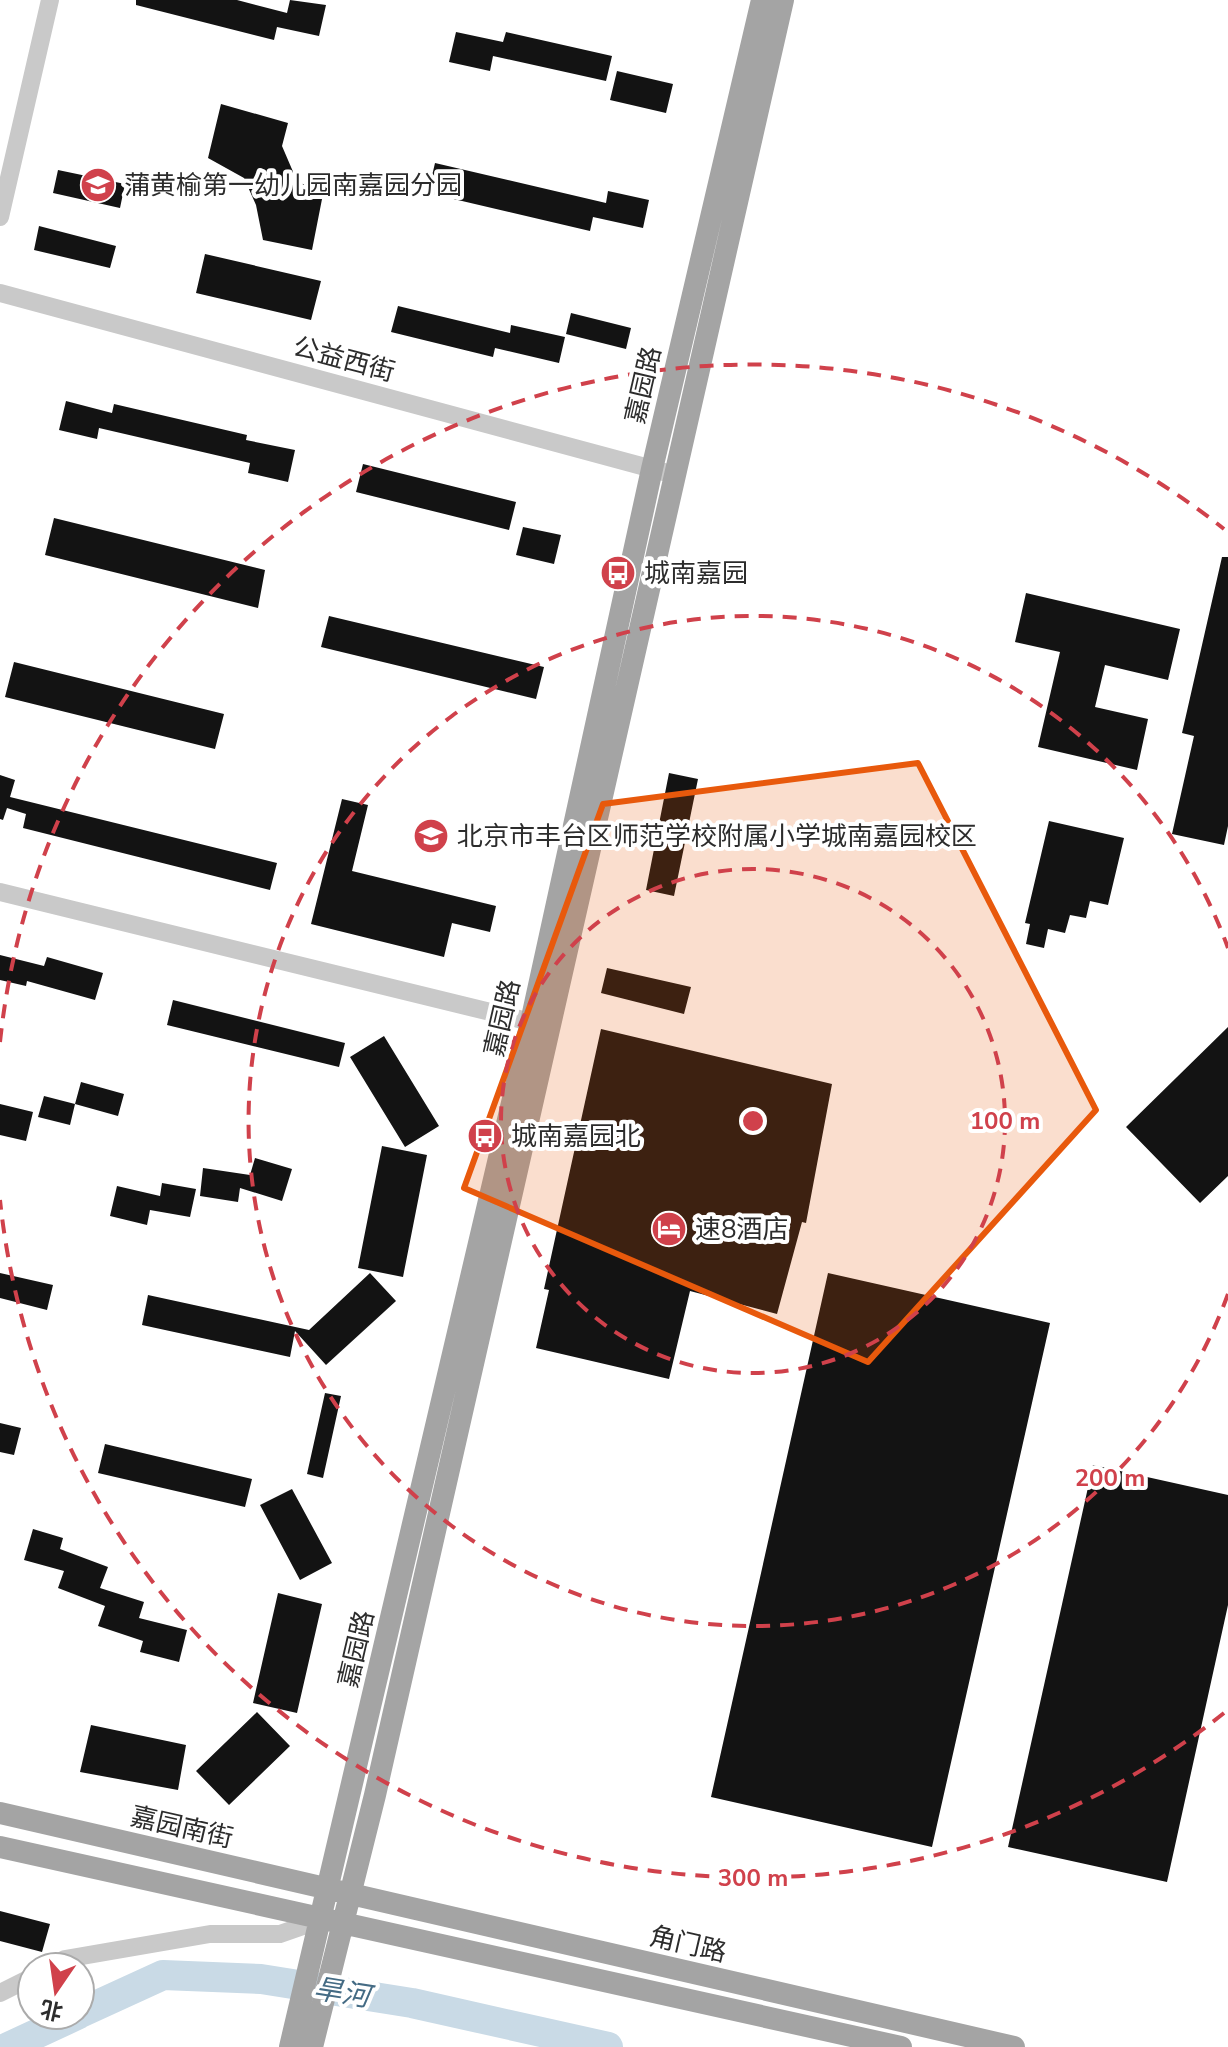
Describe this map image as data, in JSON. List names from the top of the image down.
{
  "streets": {
    "main road": ["嘉园路", "嘉园南街", "角门路"],
    "street": ["公益西街"]
  },
  "crossings": [
    ["公益西街", "嘉园路"],
    ["嘉园路", "嘉园南街"],
    ["嘉园路", "角门路"],
    ["嘉园南街", "角门路"]
  ],
  "water": ["旱河"],
  "places": {
    "school or university": ["蒲黄榆第一幼儿园南嘉园分园", "北京市丰台区师范学校附属小学城南嘉园校区"],
    "bus stop": ["城南嘉园", "城南嘉园北"],
    "hotel": ["速8酒店"]
  },
  "north": "bottom",
  "rings": ["100 m", "200 m", "300 m"]
}
